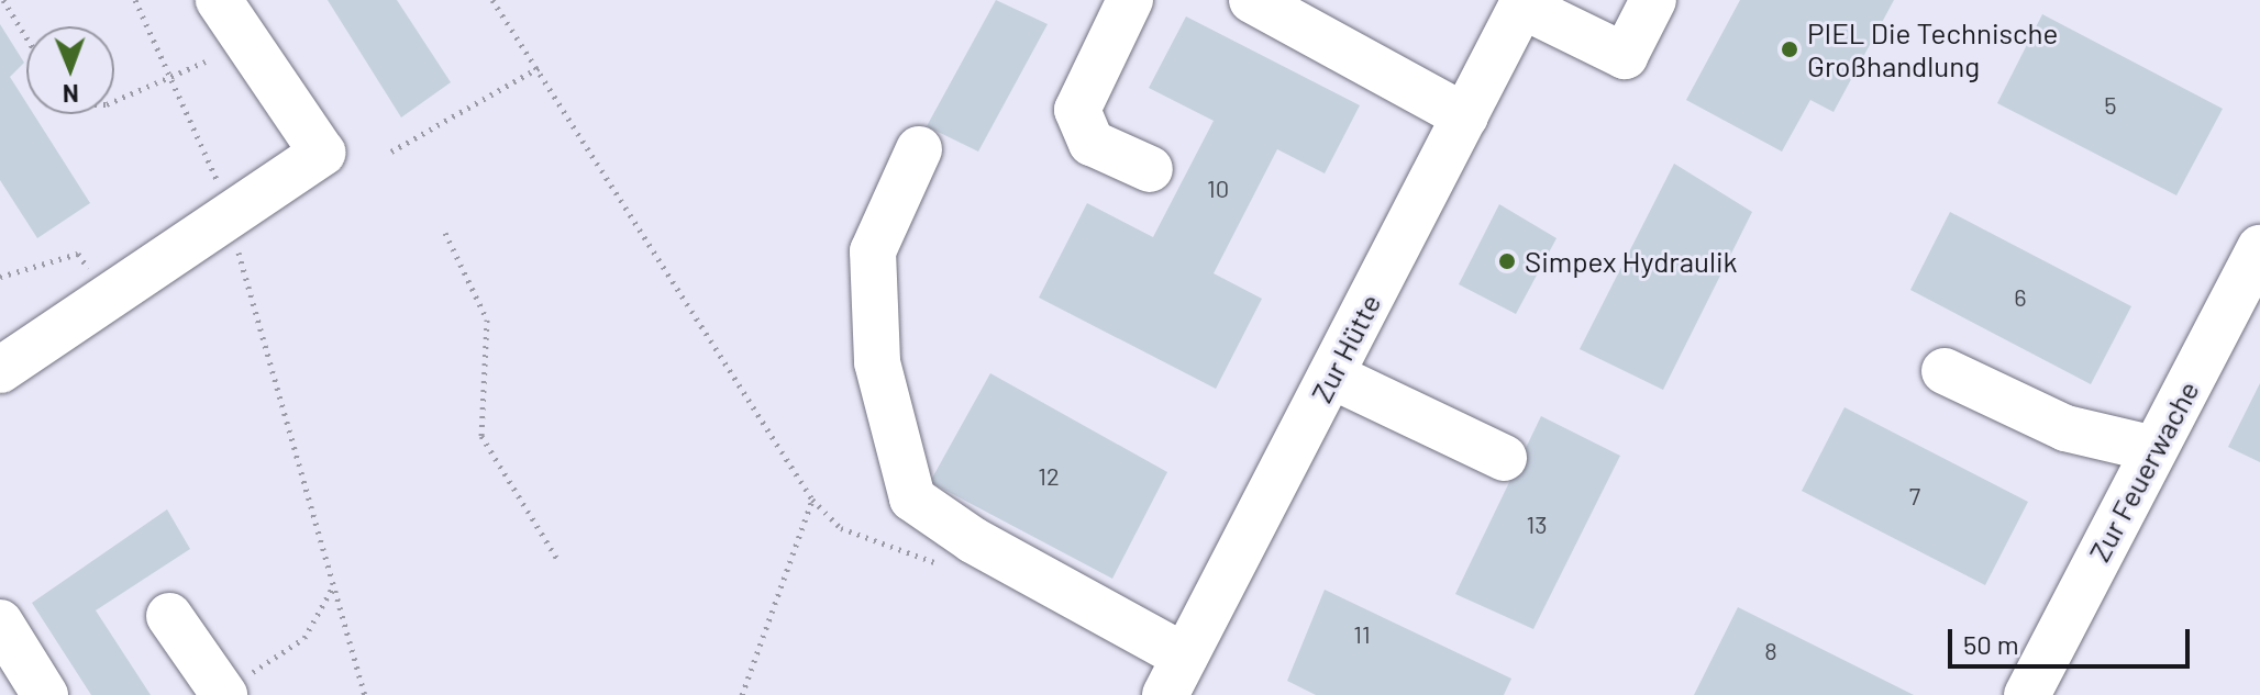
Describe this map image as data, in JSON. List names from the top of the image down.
{
  "streets": {
    "street": ["Zur Hütte", "Zur Feuerwache"]
  },
  "places": ["PIEL Die Technische Großhandlung", "Simpex Hydraulik"],
  "house_numbers": [
    "5",
    "10",
    "6",
    "12",
    "7",
    "13",
    "11",
    "8"
  ],
  "scale_bar": "50 m",
  "north": "bottom"
}
